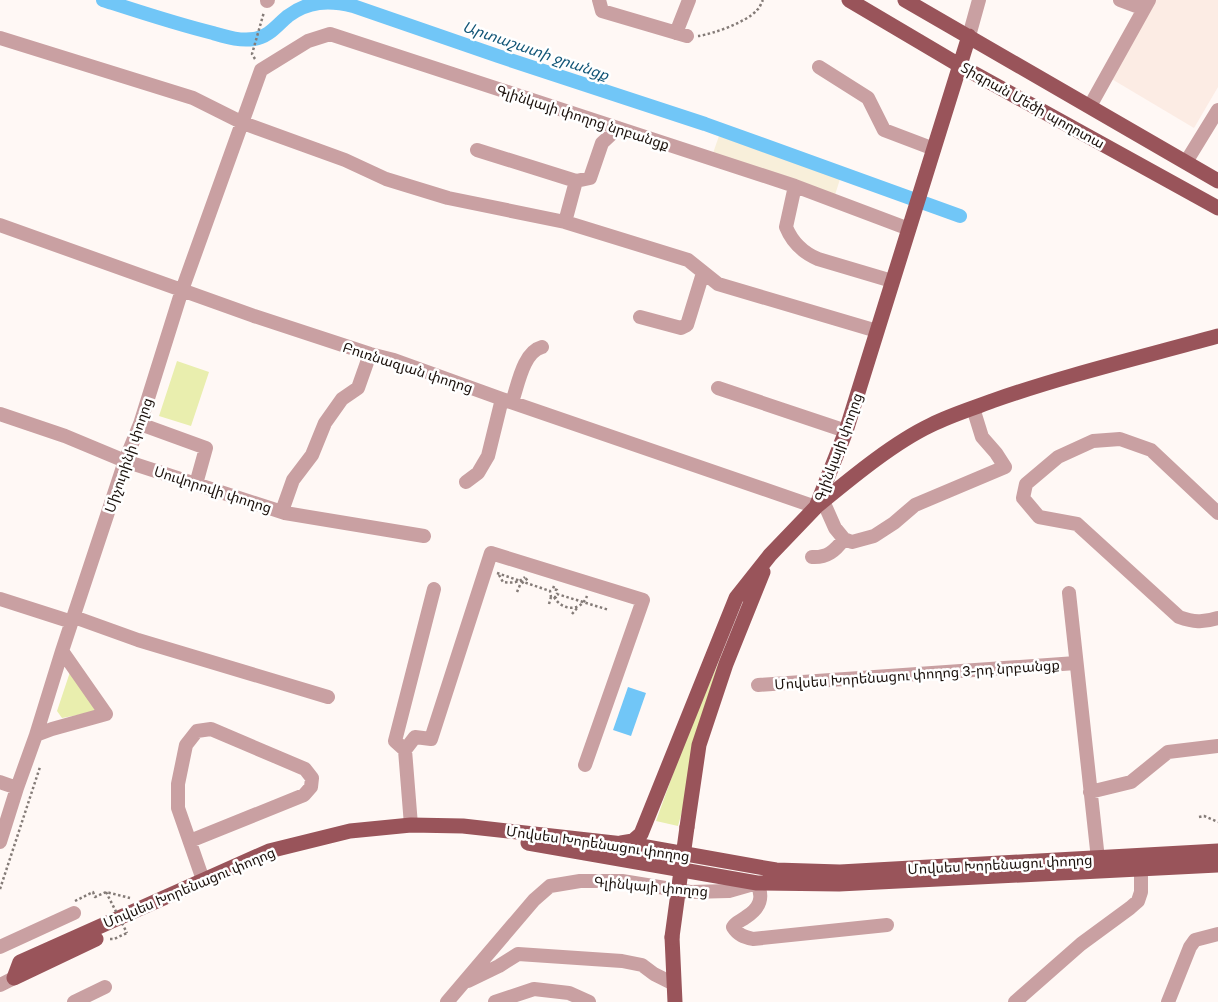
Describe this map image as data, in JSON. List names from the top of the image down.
{
  "streets": {
    "main road": ["Տիգրան Մեծի պողոտա", "Գլինկայի փողոց", "Մովսես Խորենացու փողոց"],
    "street": [
      "Գլինկայի փողոց նրբանցք",
      "Բուռնազյան փողոց",
      "Միչուրինի փողոց",
      "Սուվորովի փողոց",
      "Մովսես Խորենացու փողոց 3-րդ նրբանցք"
    ]
  },
  "crossings": [
    ["Տիգրան Մեծի պողոտա", "Գլինկայի փողոց"],
    ["Գլինկայի փողոց նրբանցք", "Գլինկայի փողոց"],
    ["Գլինկայի փողոց նրբանցք", "Միչուրինի փողոց"],
    ["Բուռնազյան փողոց", "Գլինկայի փողոց"],
    ["Բուռնազյան փողոց", "Միչուրինի փողոց"],
    ["Գլինկայի փողոց", "Մովսես Խորենացու փողոց"],
    ["Միչուրինի փողոց", "Սուվորովի փողոց"],
    ["Մովսես Խորենացու փողոց 3-րդ նրբանցք", "Մովսես Խորենացու փողոց"]
  ],
  "water": ["Արտաշատի ջրանցք"]
}
